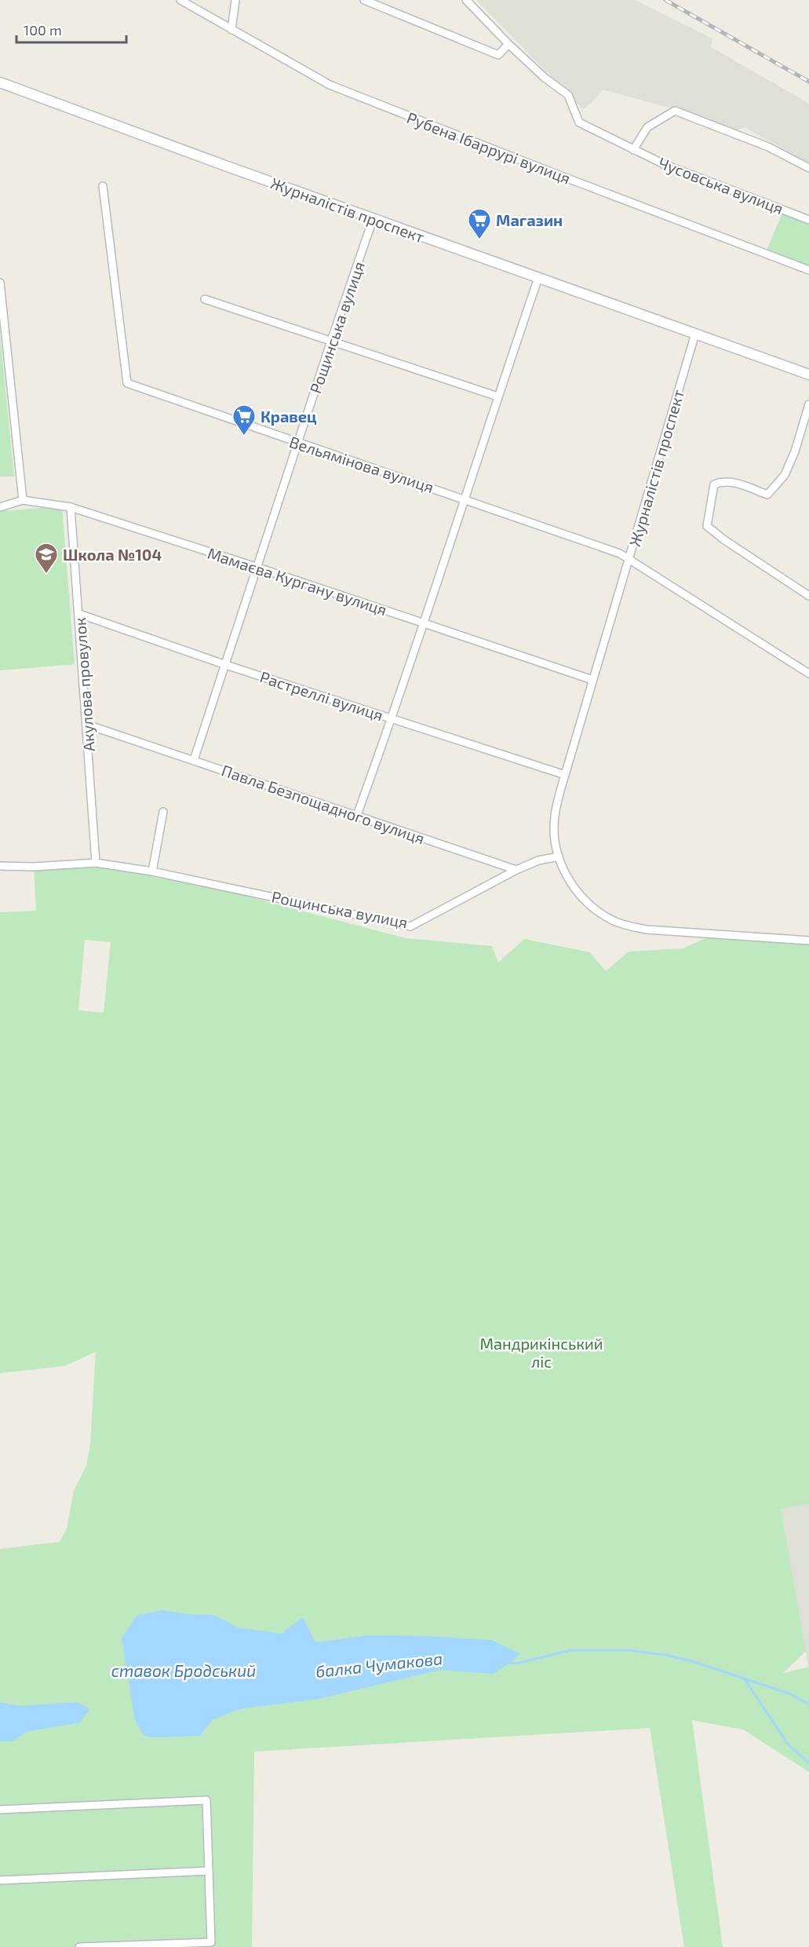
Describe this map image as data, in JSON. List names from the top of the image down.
{
  "streets": {
    "main road": ["Журналістів проспект"],
    "street": [
      "Рубена Ібаррурі вулиця",
      "Чусовська вулиця",
      "Рощинська вулиця",
      "Вельямінова вулиця",
      "Мамаєва Кургану вулиця",
      "Акулова провулок",
      "Растреллі вулиця",
      "Павла Безпощадного вулиця"
    ]
  },
  "crossings": [
    ["Журналістів проспект", "Рощинська вулиця"],
    ["Журналістів проспект", "Вельямінова вулиця"],
    ["Рощинська вулиця", "Вельямінова вулиця"],
    ["Рощинська вулиця", "Мамаєва Кургану вулиця"],
    ["Рощинська вулиця", "Акулова провулок"],
    ["Рощинська вулиця", "Растреллі вулиця"],
    ["Рощинська вулиця", "Павла Безпощадного вулиця"],
    ["Мамаєва Кургану вулиця", "Акулова провулок"],
    ["Акулова провулок", "Растреллі вулиця"],
    ["Акулова провулок", "Павла Безпощадного вулиця"]
  ],
  "water": ["балка Чумакова", "ставок Бродський"],
  "parks": ["Мандрикінський ліс"],
  "places": {
    "supermarket": ["Магазин", "Кравец"],
    "school or university": ["Школа №104"]
  },
  "scale_bar": "100 m"
}
